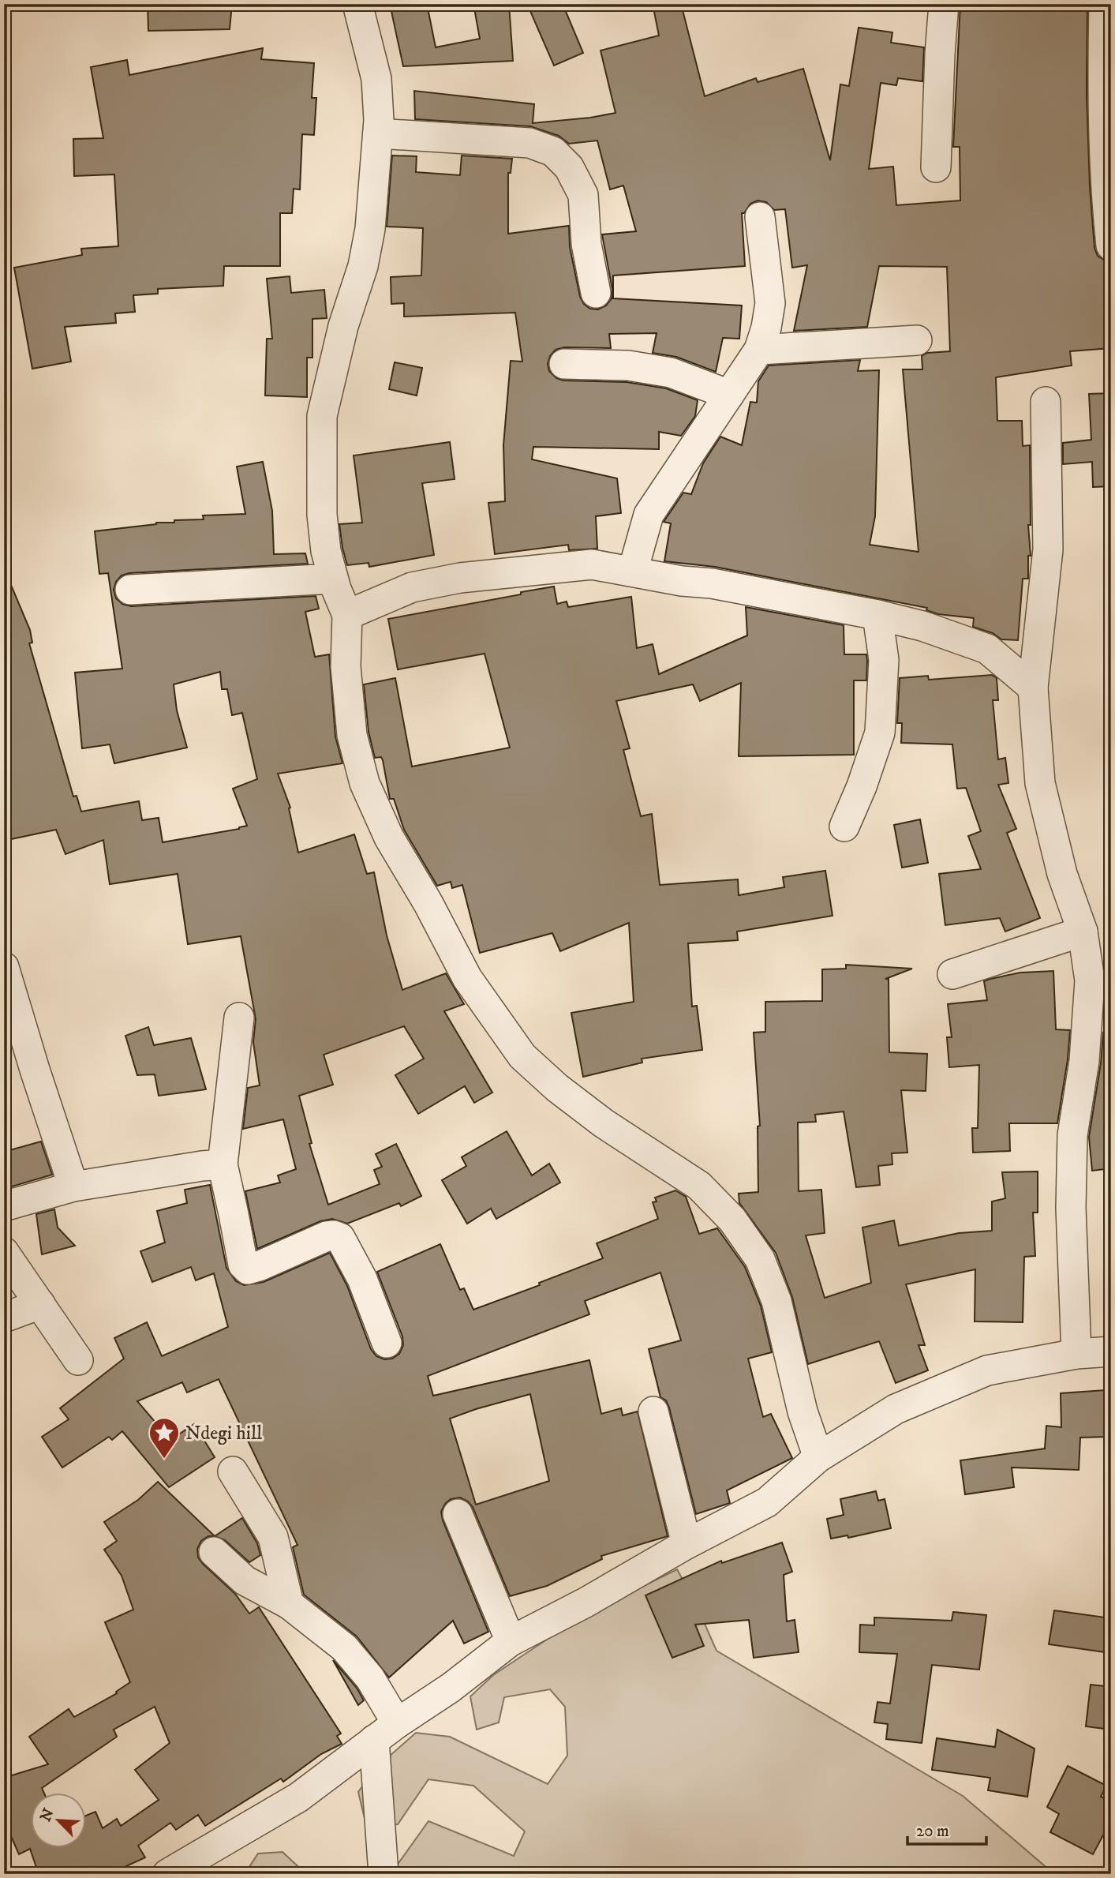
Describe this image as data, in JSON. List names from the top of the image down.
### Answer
{
  "places": {
    "place": ["Ndegi hill"]
  },
  "scale_bar": "20 m",
  "north": "top left"
}
